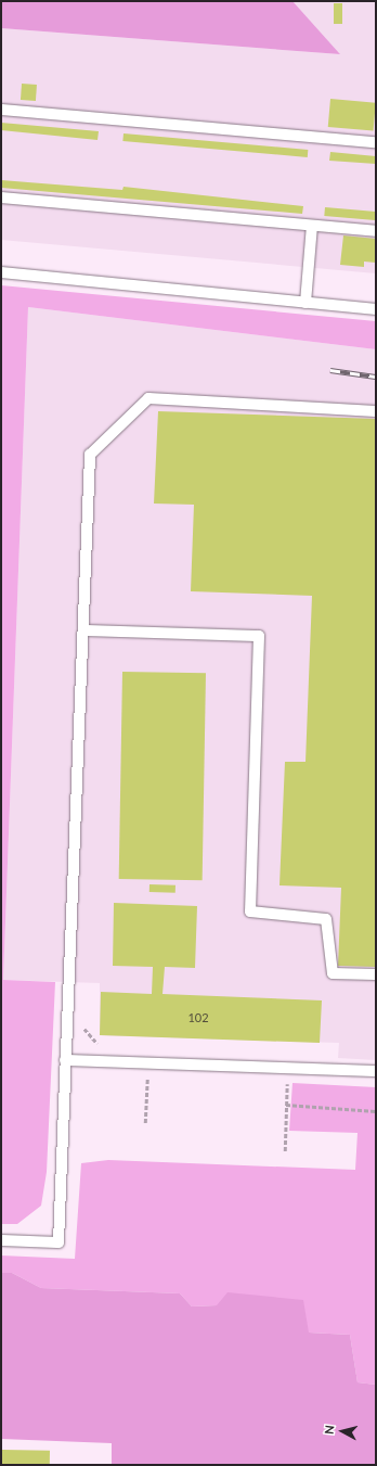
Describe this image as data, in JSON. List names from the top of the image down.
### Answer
{
  "house_numbers": ["102"],
  "north": "left"
}
